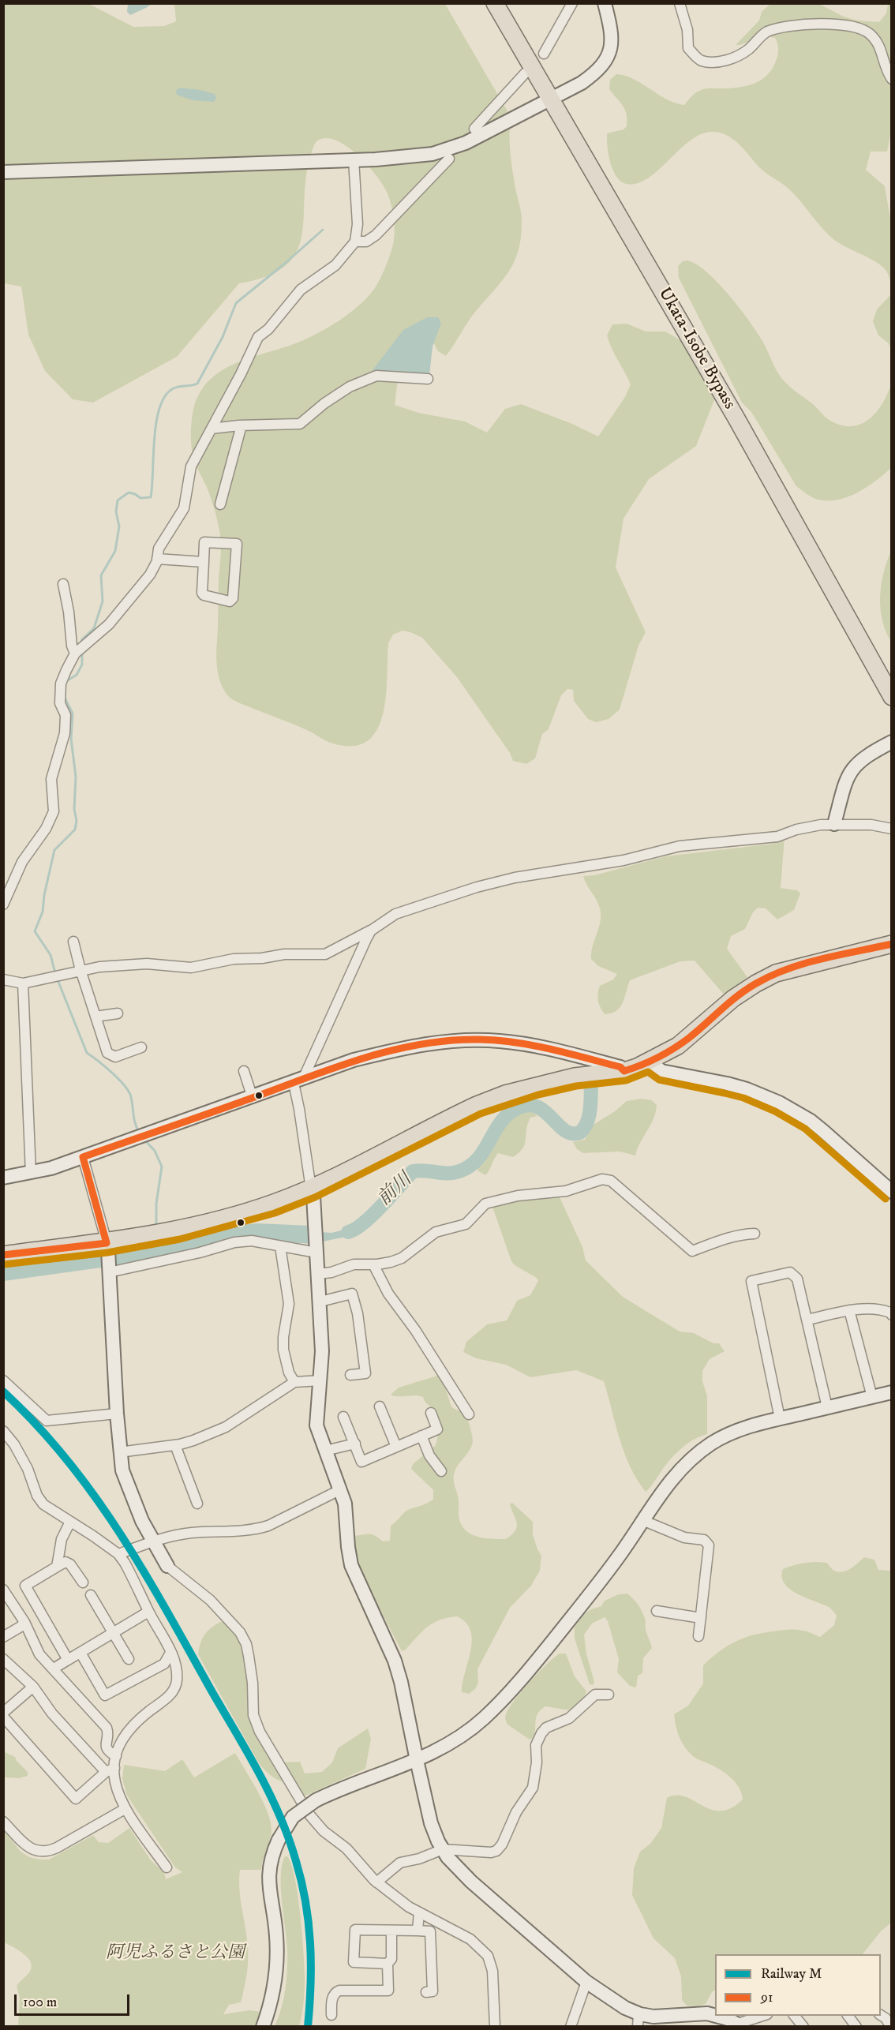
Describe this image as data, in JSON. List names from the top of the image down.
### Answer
{
  "streets": {
    "highway": ["Ukata-Isobe Bypass"]
  },
  "water": ["前川"],
  "parks": ["阿児ふるさと公園"],
  "lines": ["transit line 91", "rail line M"],
  "legend": ["Railway M", "91"],
  "scale_bar": "100 m"
}
